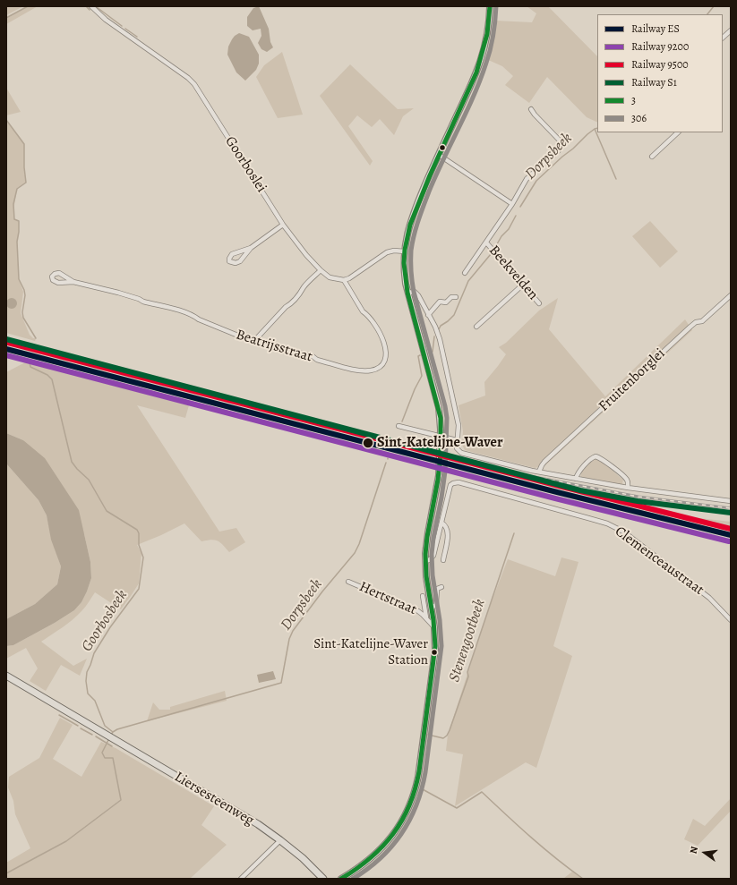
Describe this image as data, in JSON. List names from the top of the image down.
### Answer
{
  "streets": {
    "main road": ["Liersesteenweg"],
    "street": [
      "Goorboslei",
      "Beekvelden",
      "Beatrijsstraat",
      "Fruitenborglei",
      "Clemenceaustraat",
      "Hertstraat"
    ]
  },
  "crossings": [
    ["Goorboslei", "Beatrijsstraat"],
    ["Clemenceaustraat", "Hertstraat"]
  ],
  "water": ["Dorpsbeek", "Goorbosbeek", "Stenengootbeek"],
  "places": ["Sint-Katelijne-Waver", "Sint-Katelijne-Waver Station"],
  "lines": [
    "transit line 3",
    "transit line 306",
    "rail line S1",
    "rail line 9500",
    "rail line ES",
    "rail line 9200"
  ],
  "legend": [
    "Railway ES",
    "Railway 9200",
    "Railway 9500",
    "Railway S1",
    "3",
    "306"
  ],
  "north": "left"
}
